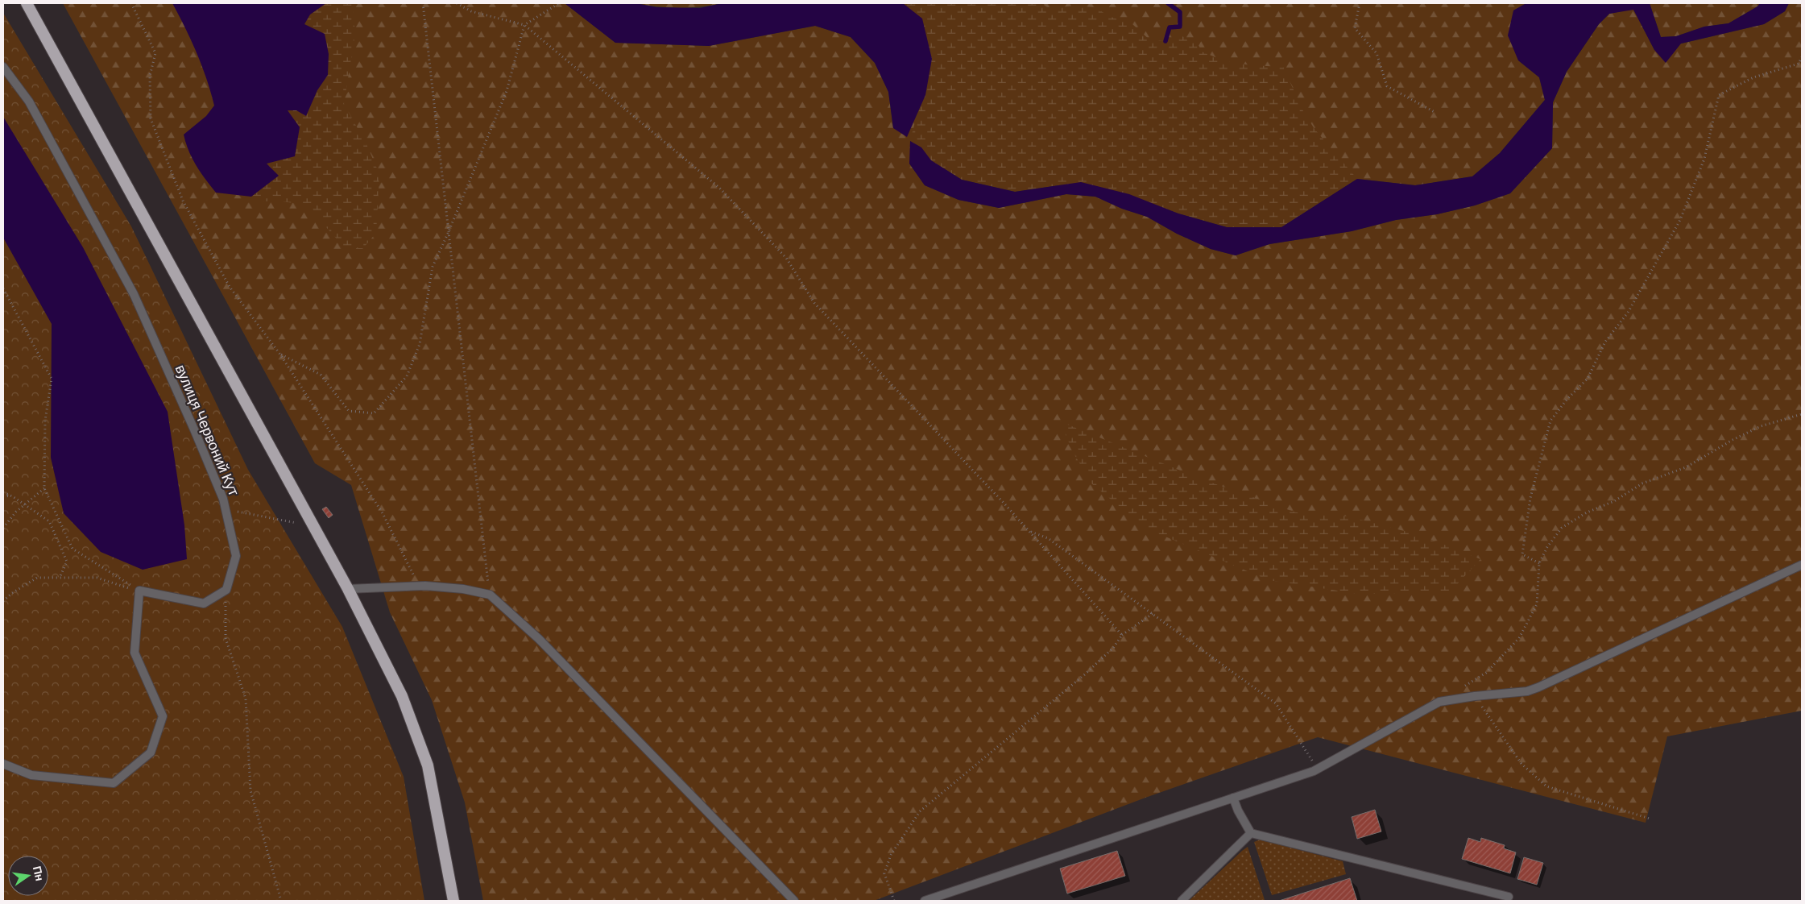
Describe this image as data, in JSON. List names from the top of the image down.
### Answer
{
  "streets": {
    "lane": ["вулиця Червоний Кут"]
  },
  "north": "right"
}
